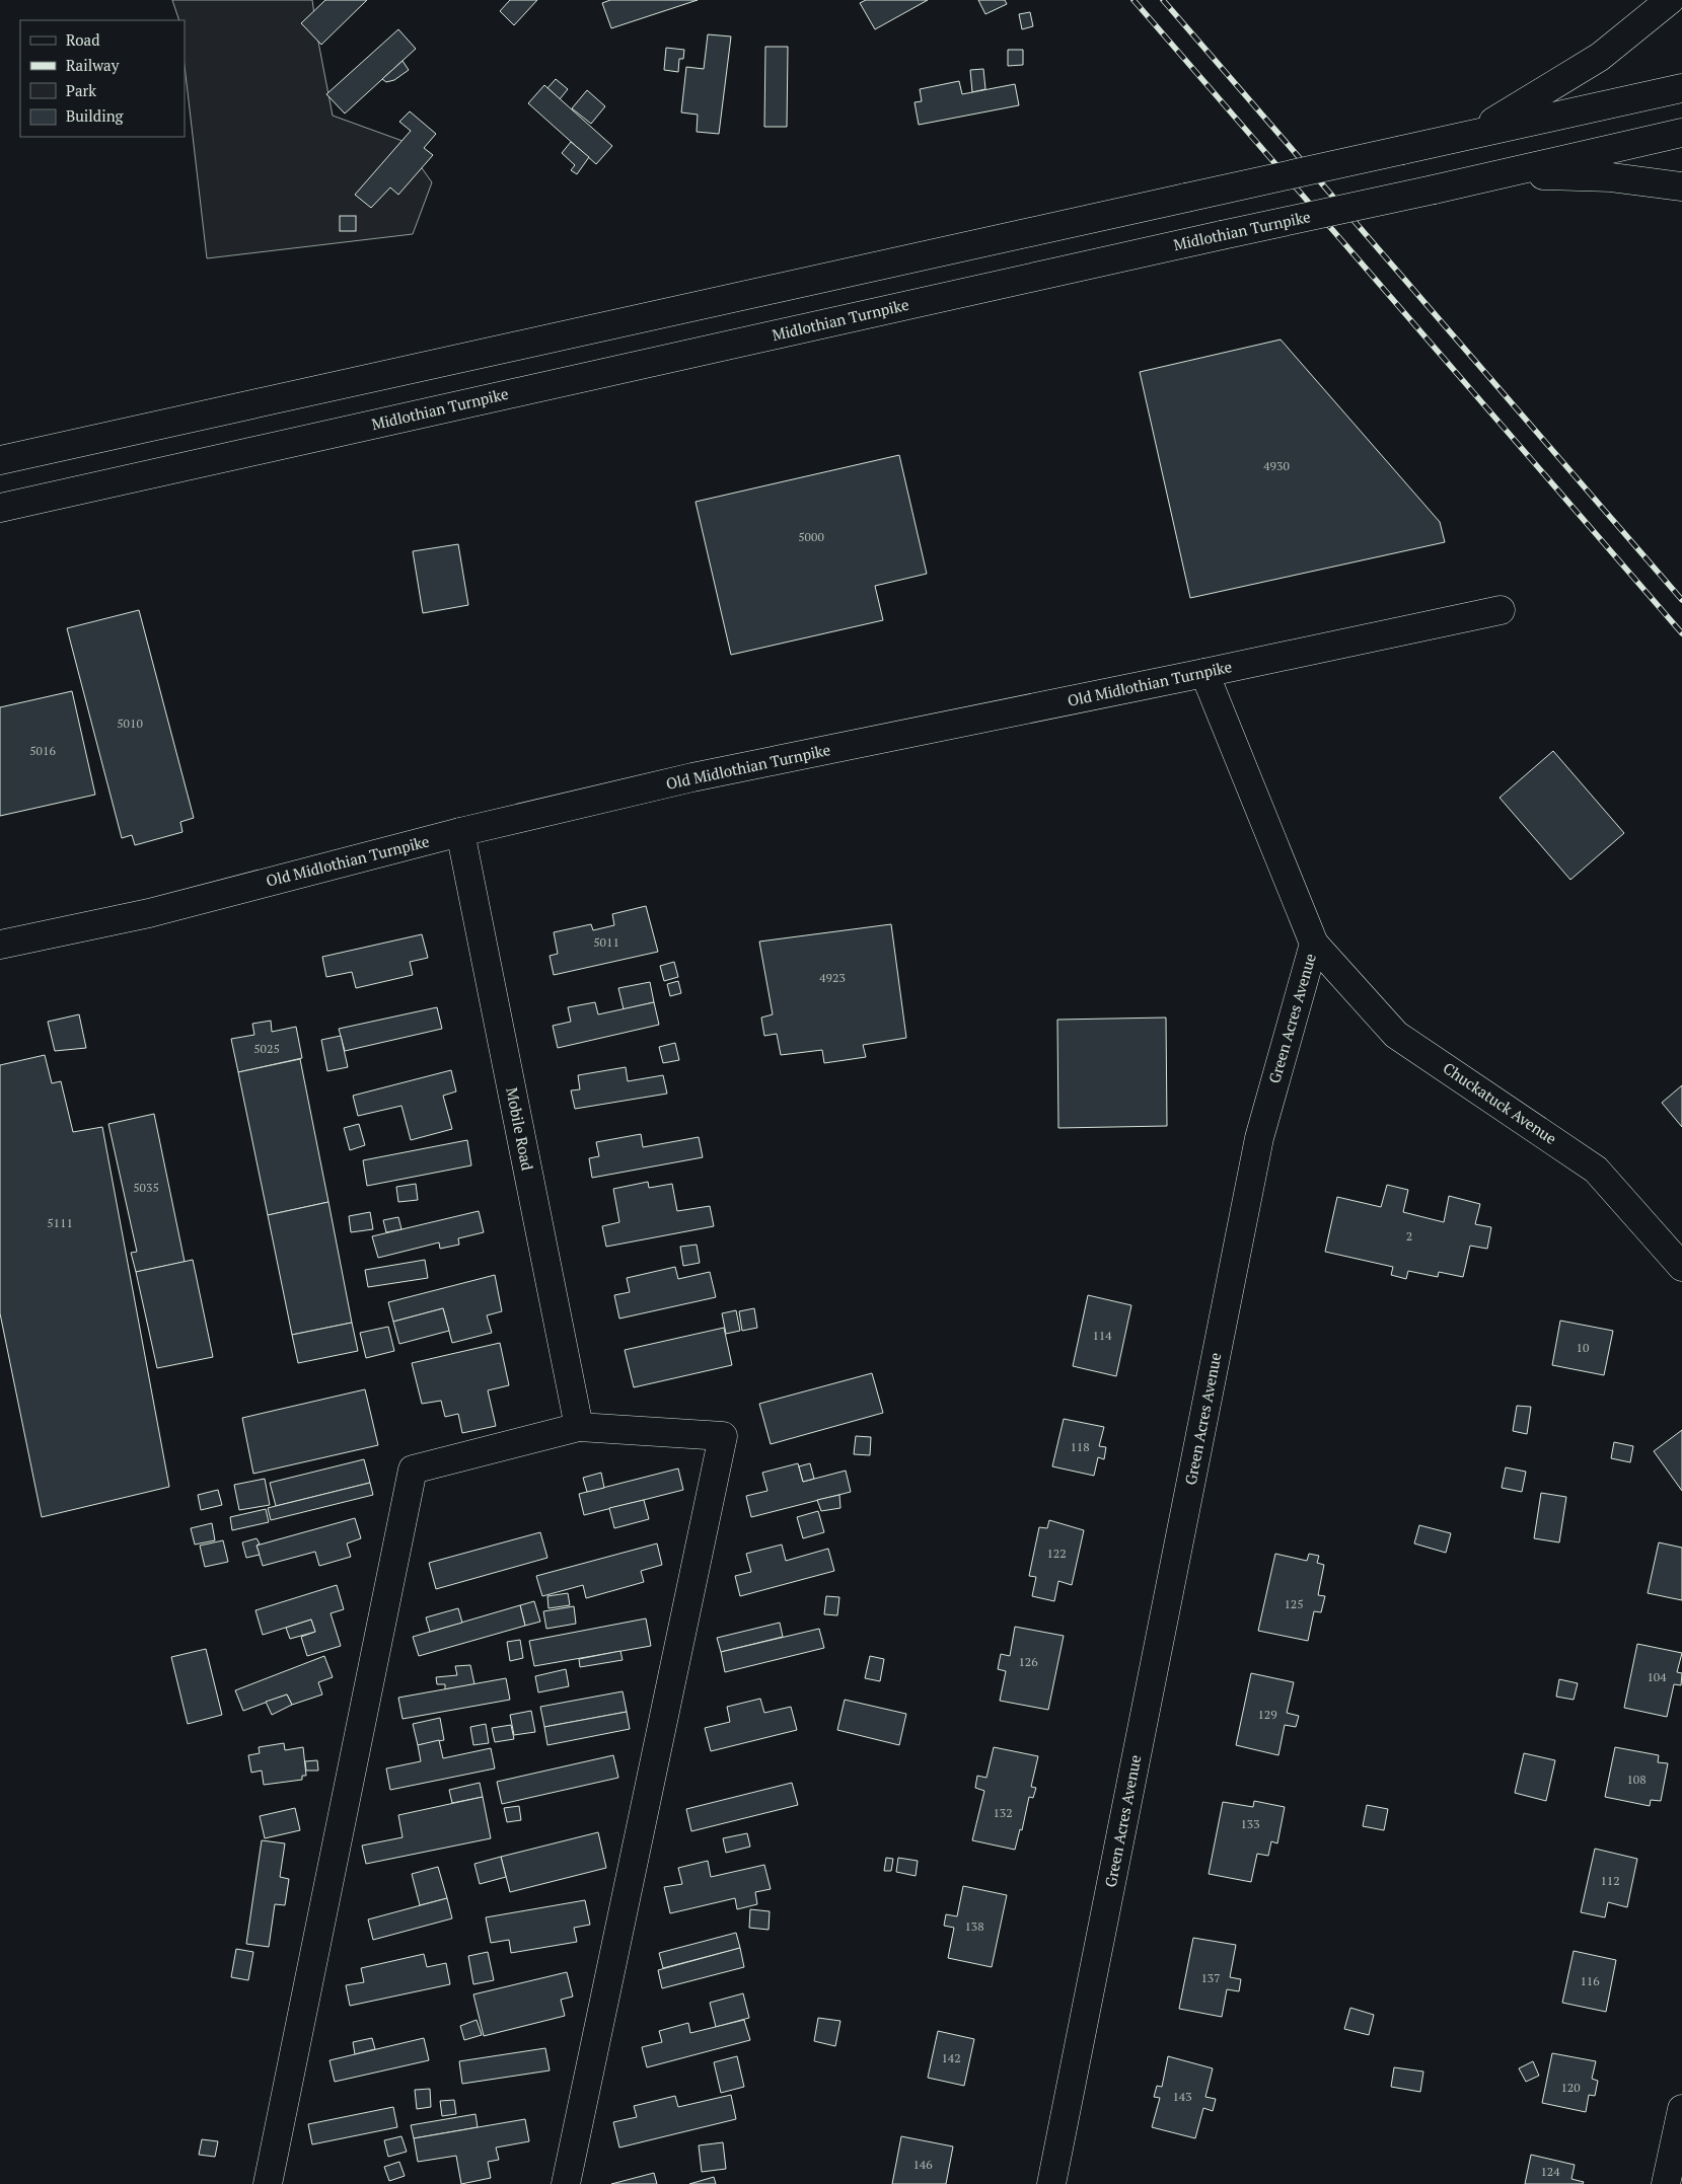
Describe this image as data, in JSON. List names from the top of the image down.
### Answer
{
  "streets": {
    "street": [
      "Midlothian Turnpike",
      "Old Midlothian Turnpike",
      "Green Acres Avenue",
      "Chuckatuck Avenue",
      "Mobile Road"
    ]
  },
  "crossings": [
    ["Old Midlothian Turnpike", "Green Acres Avenue"],
    ["Old Midlothian Turnpike", "Mobile Road"],
    ["Green Acres Avenue", "Chuckatuck Avenue"]
  ],
  "house_numbers": [
    "4930",
    "5000",
    "5010",
    "5016",
    "5011",
    "4923",
    "5025",
    "5035",
    "5111",
    "2",
    "114",
    "10",
    "118",
    "122",
    "125",
    "126",
    "104",
    "129",
    "108",
    "132",
    "133",
    "112",
    "138",
    "137",
    "116",
    "142",
    "120",
    "143",
    "146",
    "124"
  ],
  "legend": [
    "Road",
    "Railway",
    "Park",
    "Building"
  ]
}
